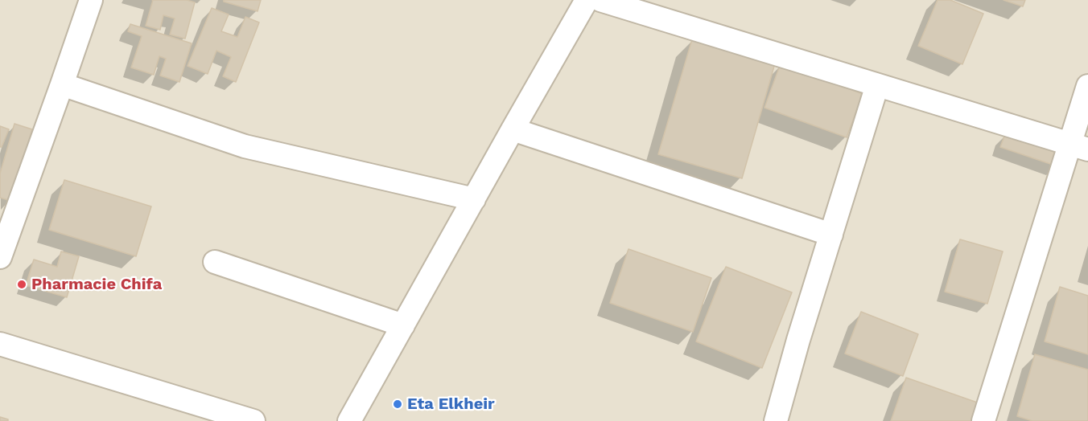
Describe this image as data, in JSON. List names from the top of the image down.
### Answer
{
  "places": ["Pharmacie Chifa", "Eta Elkheir"]
}
